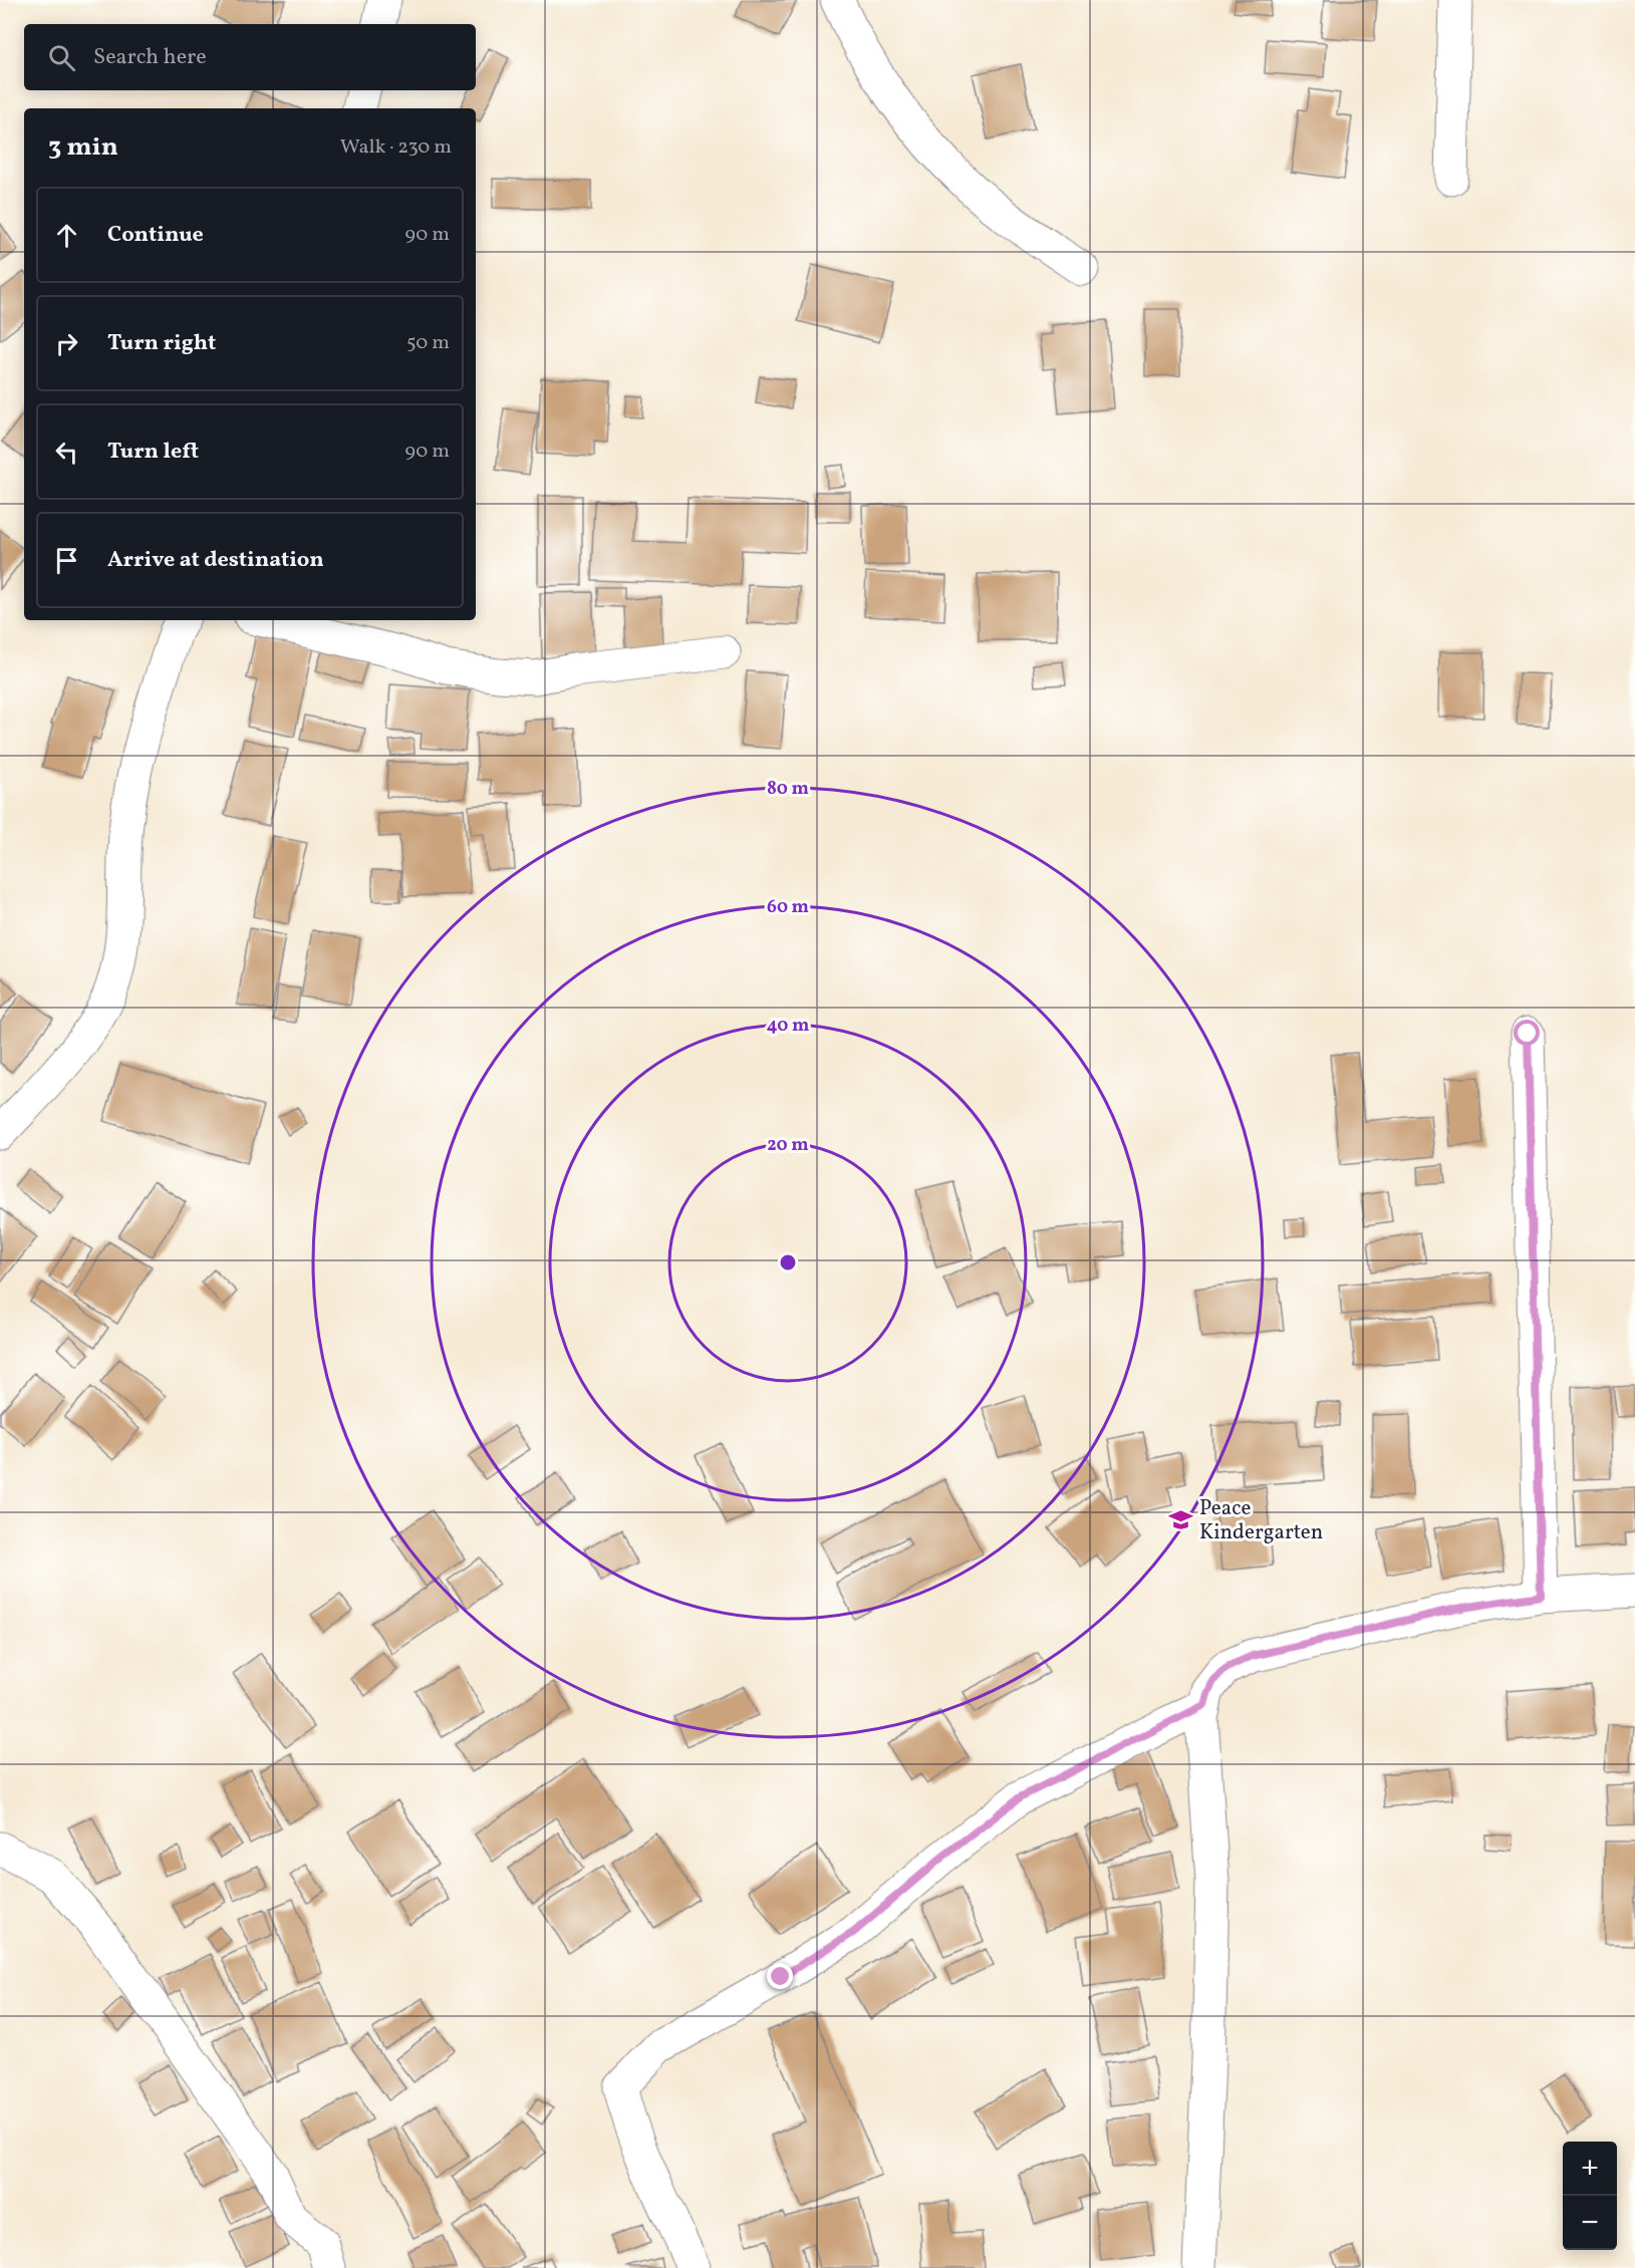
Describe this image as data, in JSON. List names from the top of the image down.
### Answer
{
  "places": {
    "school or university": ["Peace Kindergarten"]
  },
  "page": {
    "search": "Search here",
    "heading": ["3 min", "Walk · 230 m"],
    "list": [
      ["Continue", "90 m"],
      ["Turn right", "50 m"],
      ["Turn left", "90 m"],
      "Arrive at destination"
    ],
    "map_buttons": ["+", "−"]
  },
  "rings": [
    "80 m",
    "60 m",
    "40 m",
    "20 m"
  ]
}
